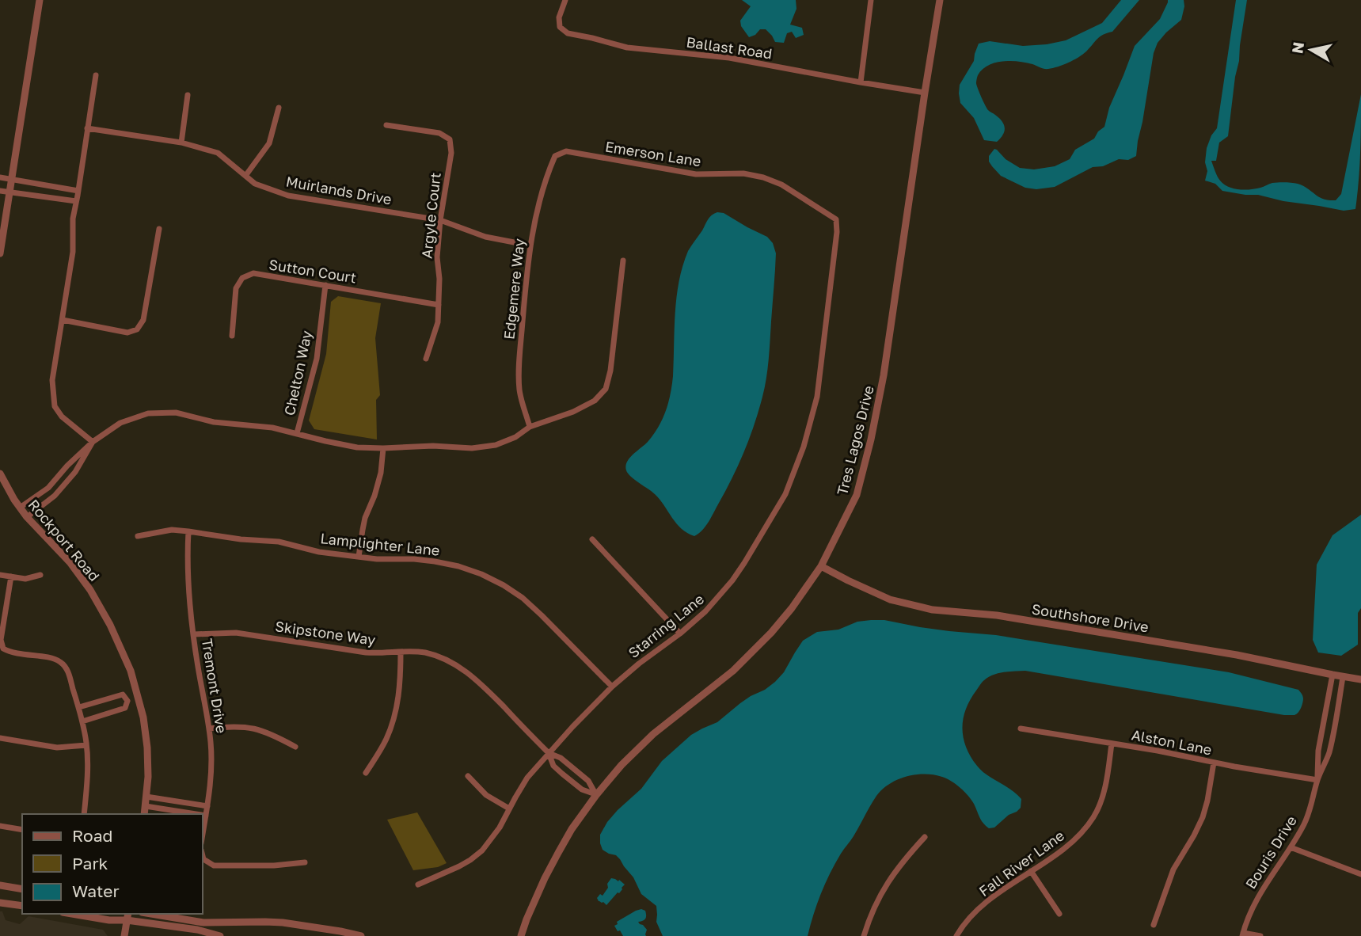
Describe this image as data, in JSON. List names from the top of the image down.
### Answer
{
  "streets": {
    "street": [
      "Ballast Road",
      "Emerson Lane",
      "Muirlands Drive",
      "Argyle Court",
      "Sutton Court",
      "Edgemere Way",
      "Chelton Way",
      "Tres Lagos Drive",
      "Rockport Road",
      "Lamplighter Lane",
      "Southshore Drive",
      "Starring Lane",
      "Skipstone Way",
      "Tremont Drive",
      "Alston Lane",
      "Bouris Drive",
      "Fall River Lane"
    ]
  },
  "crossings": [
    ["Ballast Road", "Tres Lagos Drive"],
    ["Emerson Lane", "Edgemere Way"],
    ["Emerson Lane", "Starring Lane"],
    ["Muirlands Drive", "Argyle Court"],
    ["Muirlands Drive", "Edgemere Way"],
    ["Argyle Court", "Sutton Court"],
    ["Sutton Court", "Chelton Way"],
    ["Tres Lagos Drive", "Southshore Drive"],
    ["Tres Lagos Drive", "Skipstone Way"],
    ["Lamplighter Lane", "Starring Lane"],
    ["Lamplighter Lane", "Tremont Drive"],
    ["Southshore Drive", "Bouris Drive"],
    ["Starring Lane", "Skipstone Way"],
    ["Skipstone Way", "Tremont Drive"],
    ["Alston Lane", "Bouris Drive"],
    ["Alston Lane", "Fall River Lane"]
  ],
  "legend": ["Road", "Park", "Water"],
  "north": "left"
}
